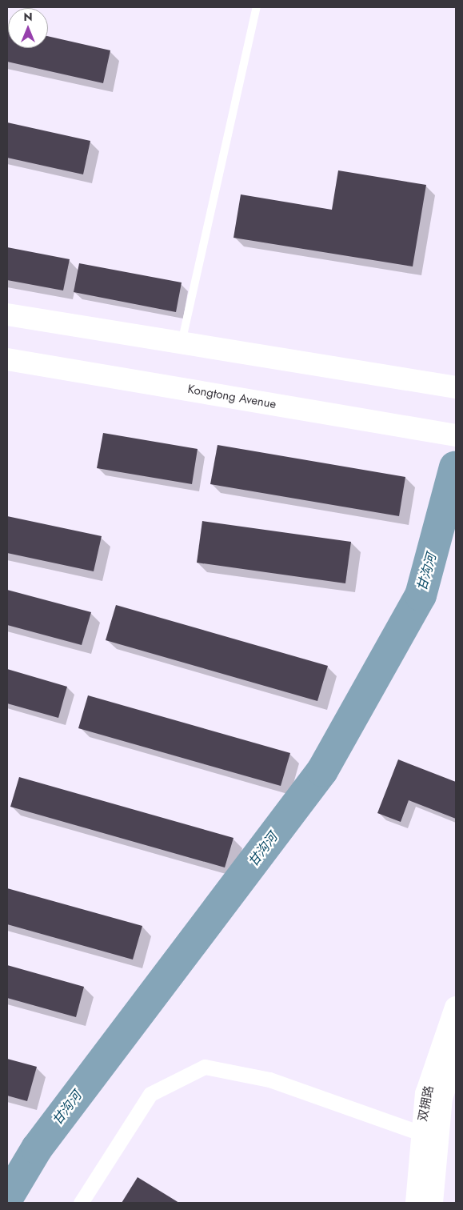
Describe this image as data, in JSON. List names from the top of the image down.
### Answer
{
  "streets": {
    "main road": ["Kongtong Avenue", "双拥路"]
  },
  "water": ["甘沟河"],
  "north": "top"
}
